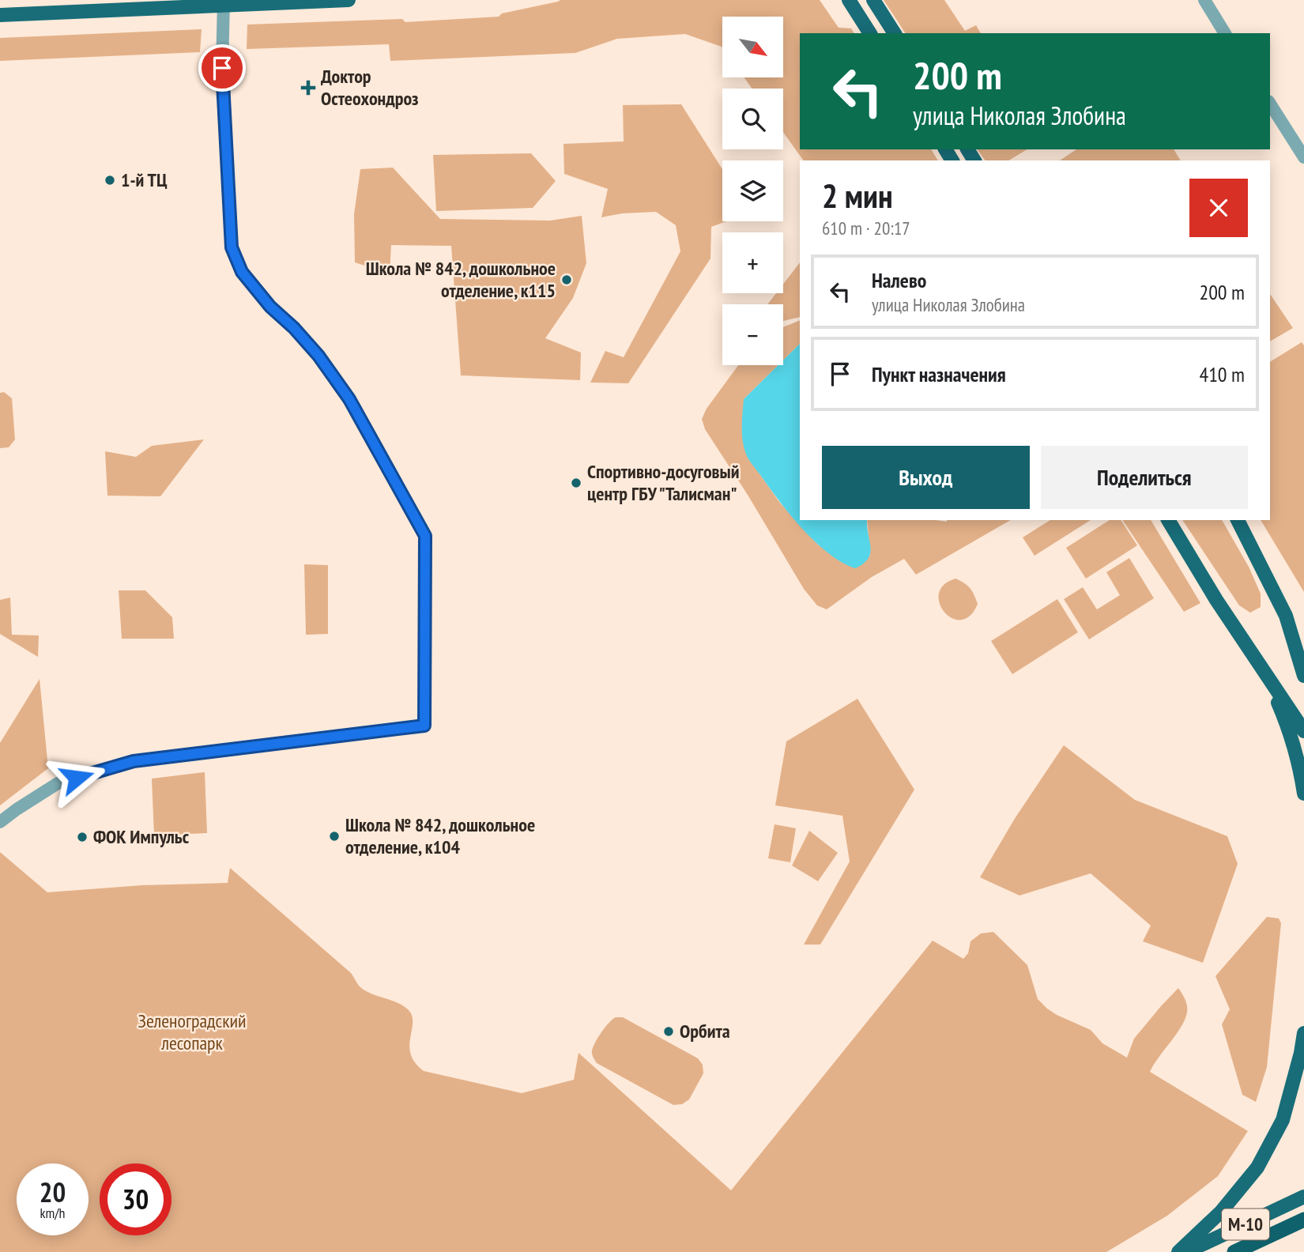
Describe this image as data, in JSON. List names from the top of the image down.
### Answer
{
  "streets": {
    "highway": ["М-10"]
  },
  "parks": ["Зеленоградский лесопарк"],
  "places": {
    "health": ["Доктор Остеохондроз"],
    "other": [
      "1-й ТЦ",
      "Школа № 842, дошкольное отделение, к115",
      "Спортивно-досуговый центр ГБУ \"Талисман\"",
      "Школа № 842, дошкольное отделение, к104",
      "ФОК Импульс",
      "Орбита"
    ]
  },
  "north": "bottom right",
  "page": {
    "map_buttons": ["+", "−"],
    "turn": ["200 m", "улица Николая Злобина"],
    "heading": ["2 мин", "610 m · 20:17"],
    "list": [
      {
        "name": "Налево",
        "note": "улица Николая Злобина",
        "value": "200 m"
      },
      {
        "name": "Пункт назначения",
        "value": "410 m"
      }
    ],
    "buttons": ["Выход", "Поделиться"],
    "speed": "20 km/h",
    "limit": "30"
  }
}
